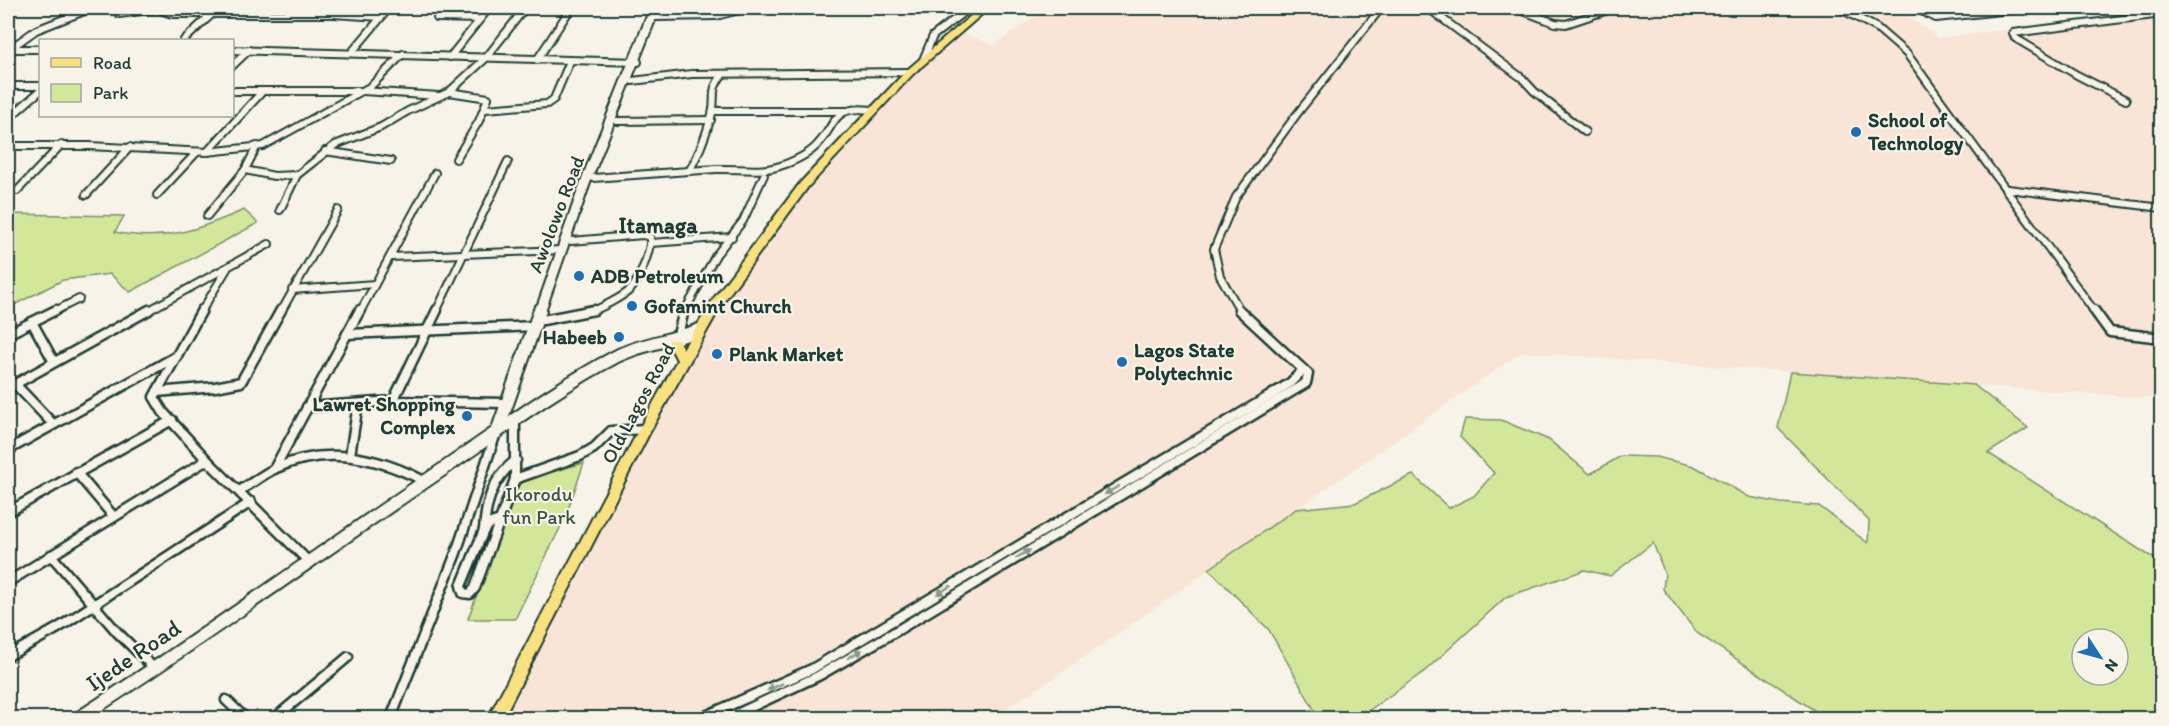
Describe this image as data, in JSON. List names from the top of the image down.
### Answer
{
  "streets": {
    "main road": ["Awolowo Road", "Old Lagos Road", "Ijede Road"]
  },
  "districts": ["Itamaga"],
  "parks": ["Ikorodu fun Park"],
  "places": [
    "School of Technology",
    "ADB Petroleum",
    "Gofamint Church",
    "Habeeb",
    "Plank Market",
    "Lagos State Polytechnic",
    "Lawret Shopping Complex"
  ],
  "legend": ["Road", "Park"],
  "north": "bottom right"
}
